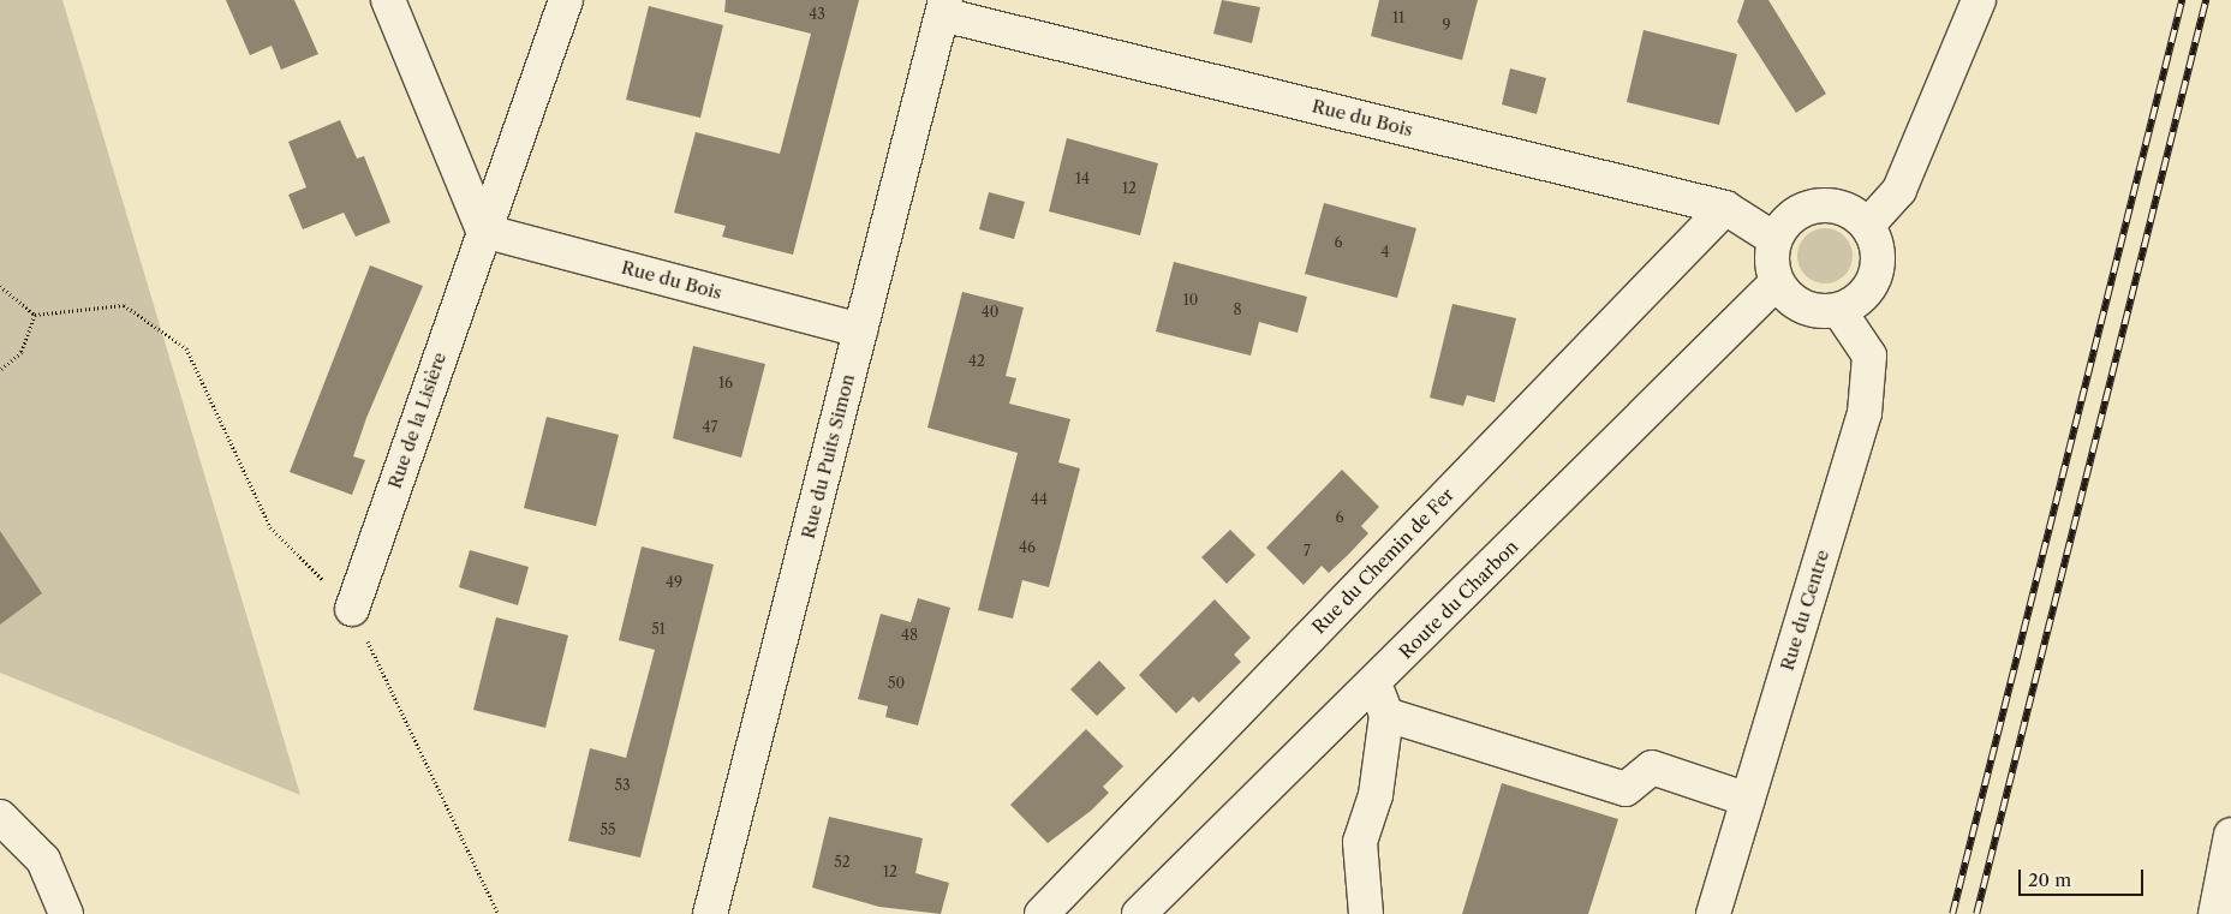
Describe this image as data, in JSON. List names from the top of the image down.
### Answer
{
  "streets": {
    "street": [
      "Rue du Bois",
      "Rue de la Lisière",
      "Rue du Puits Simon",
      "Rue du Chemin de Fer",
      "Route du Charbon",
      "Rue du Centre"
    ]
  },
  "crossings": [
    ["Rue du Bois", "Rue de la Lisière"],
    ["Rue du Bois", "Rue du Puits Simon"],
    ["Rue du Bois", "Rue du Chemin de Fer"],
    ["Rue du Bois", "Route du Charbon"],
    ["Rue du Bois", "Rue du Centre"],
    ["Route du Charbon", "Rue du Centre"]
  ],
  "house_numbers": [
    "43",
    "11",
    "9",
    "14",
    "12",
    "6",
    "4",
    "10",
    "8",
    "40",
    "42",
    "16",
    "47",
    "44",
    "6",
    "46",
    "7",
    "49",
    "51",
    "48",
    "50",
    "53",
    "55",
    "52",
    "12"
  ],
  "scale_bar": "20 m"
}
